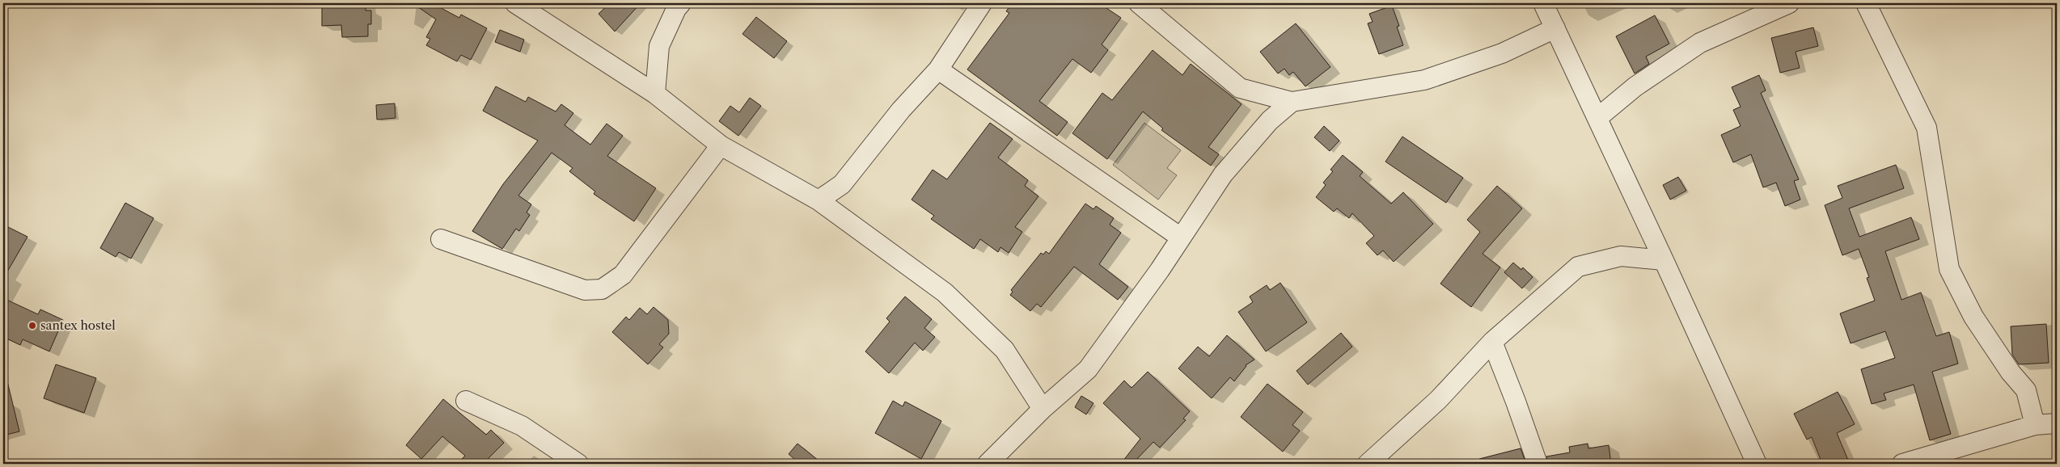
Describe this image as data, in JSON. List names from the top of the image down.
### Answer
{
  "places": ["santex hostel"]
}
